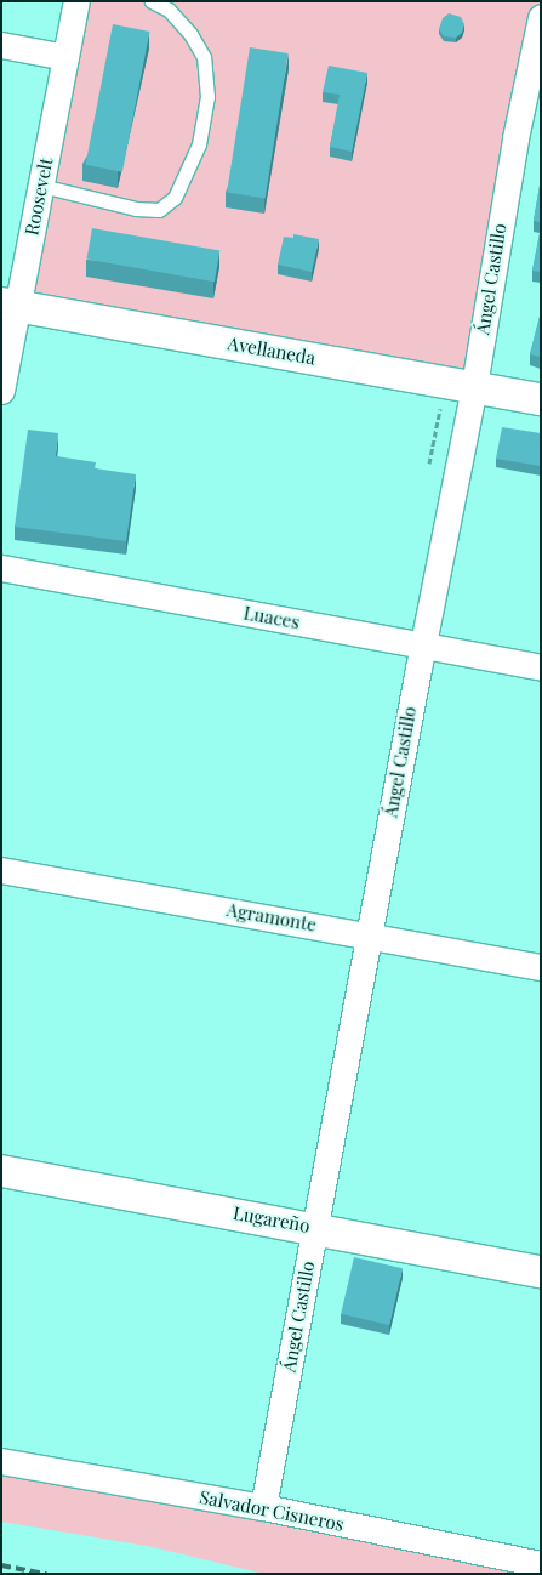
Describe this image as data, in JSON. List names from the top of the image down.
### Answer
{
  "streets": {
    "street": [
      "Roosevelt",
      "Ángel Castillo",
      "Avellaneda",
      "Luaces",
      "Agramonte",
      "Lugareño",
      "Salvador Cisneros"
    ]
  },
  "crossings": [
    ["Roosevelt", "Avellaneda"],
    ["Ángel Castillo", "Avellaneda"],
    ["Ángel Castillo", "Luaces"],
    ["Ángel Castillo", "Agramonte"],
    ["Ángel Castillo", "Lugareño"],
    ["Ángel Castillo", "Salvador Cisneros"]
  ]
}
